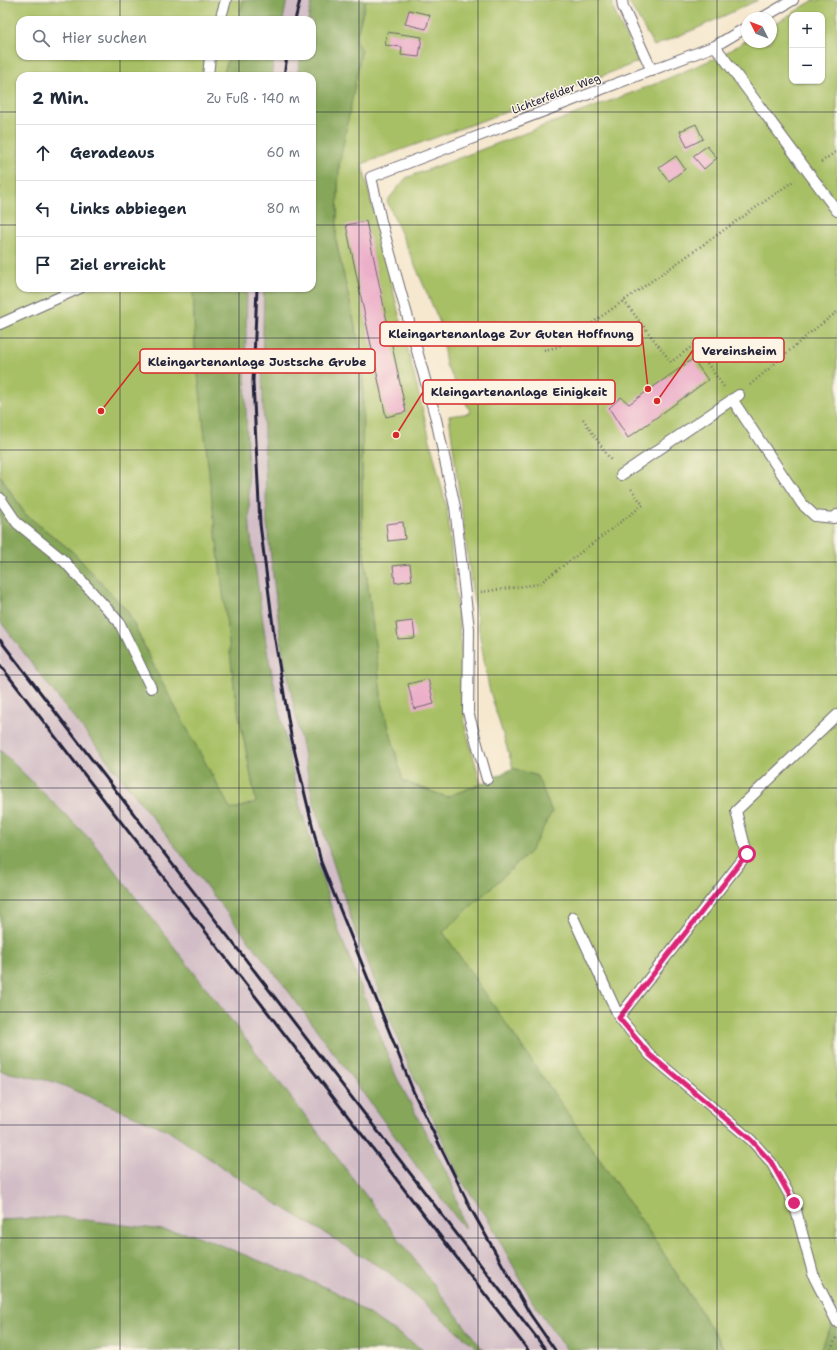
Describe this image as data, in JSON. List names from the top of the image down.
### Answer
{
  "streets": {
    "lane": ["Lichterfelder Weg"]
  },
  "places": [
    "Kleingartenanlage Zur Guten Hoffnung",
    "Vereinsheim",
    "Kleingartenanlage Justsche Grube",
    "Kleingartenanlage Einigkeit"
  ],
  "north": "top left",
  "page": {
    "map_buttons": ["+", "−"],
    "search": "Hier suchen",
    "heading": ["2 Min.", "Zu Fuß · 140 m"],
    "list": [
      ["Geradeaus", "60 m"],
      ["Links abbiegen", "80 m"],
      "Ziel erreicht"
    ]
  }
}
